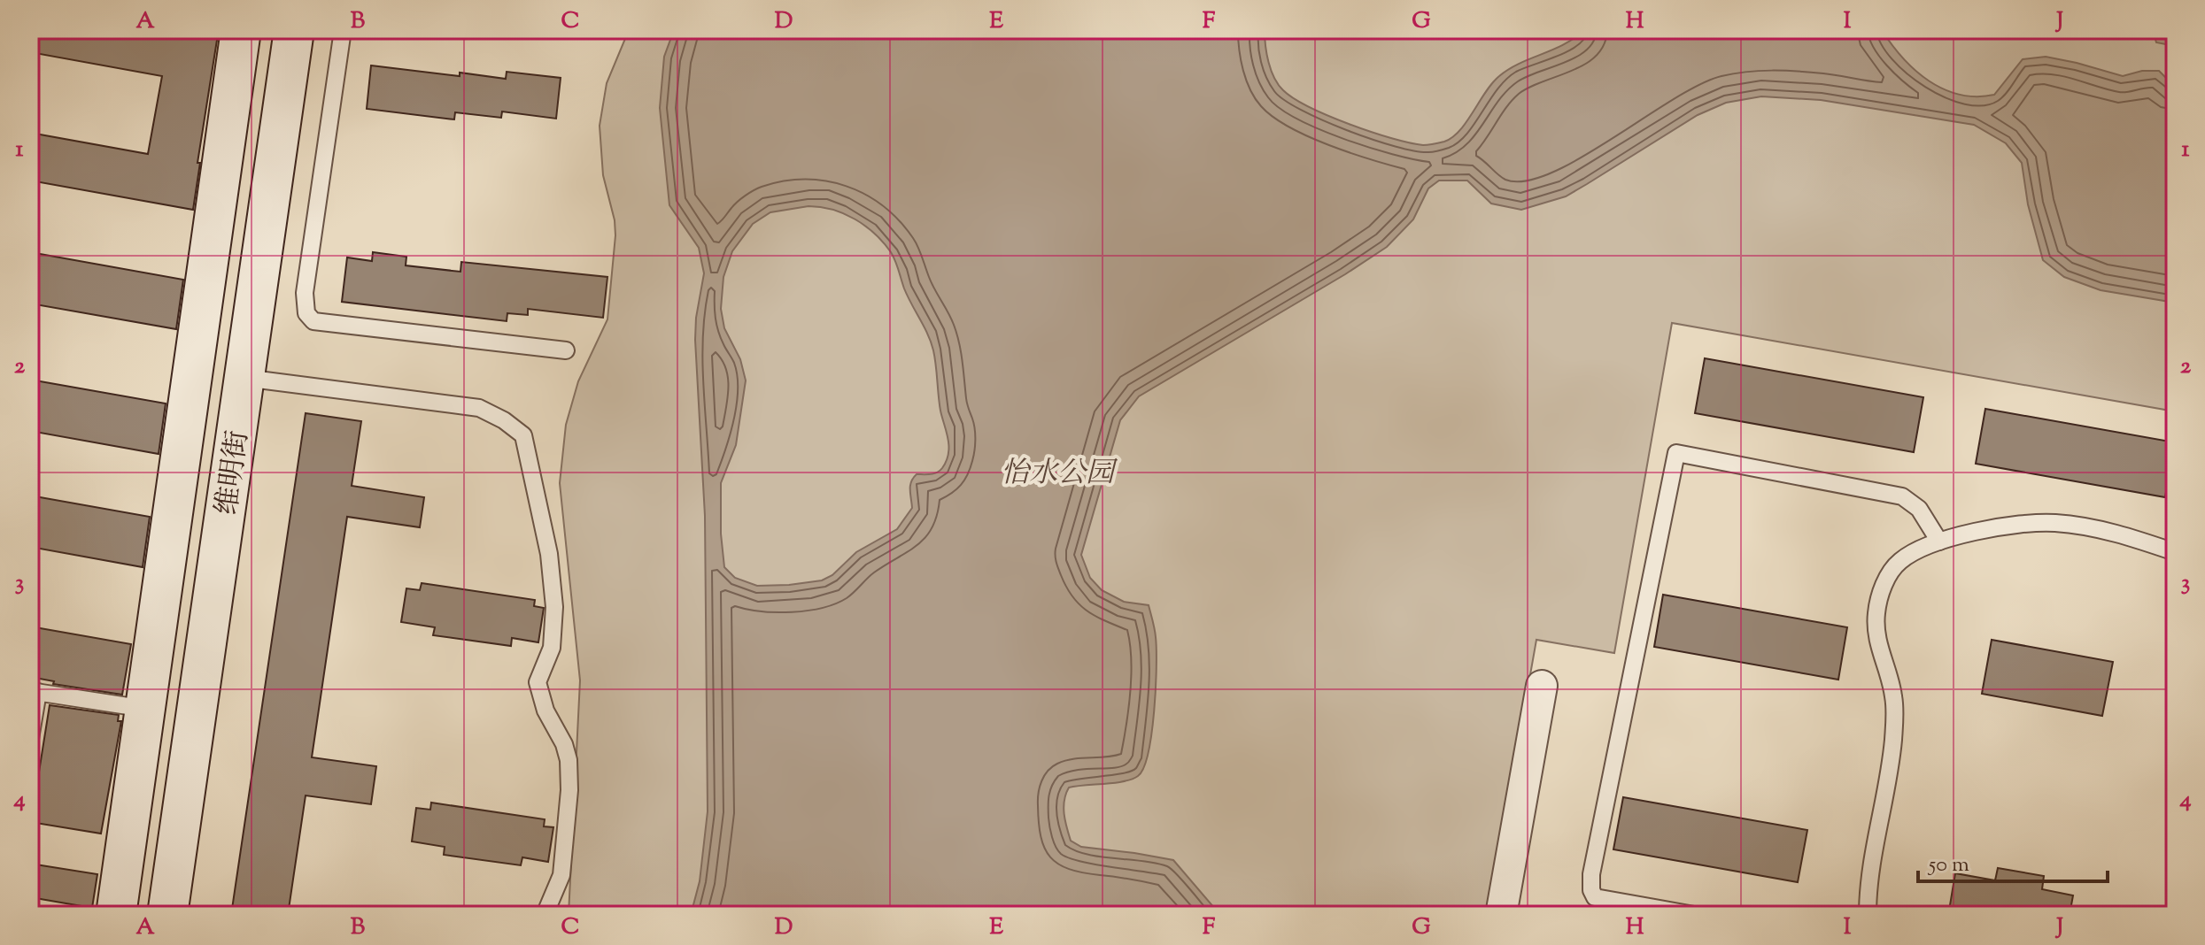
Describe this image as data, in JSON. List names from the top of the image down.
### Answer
{
  "streets": {
    "street": ["维明街"]
  },
  "parks": ["怡水公园"],
  "scale_bar": "50 m",
  "grid": {
    "columns": [
      "A",
      "B",
      "C",
      "D",
      "E",
      "F",
      "G",
      "H",
      "I",
      "J"
    ],
    "rows": [
      "1",
      "2",
      "3",
      "4"
    ]
  }
}
